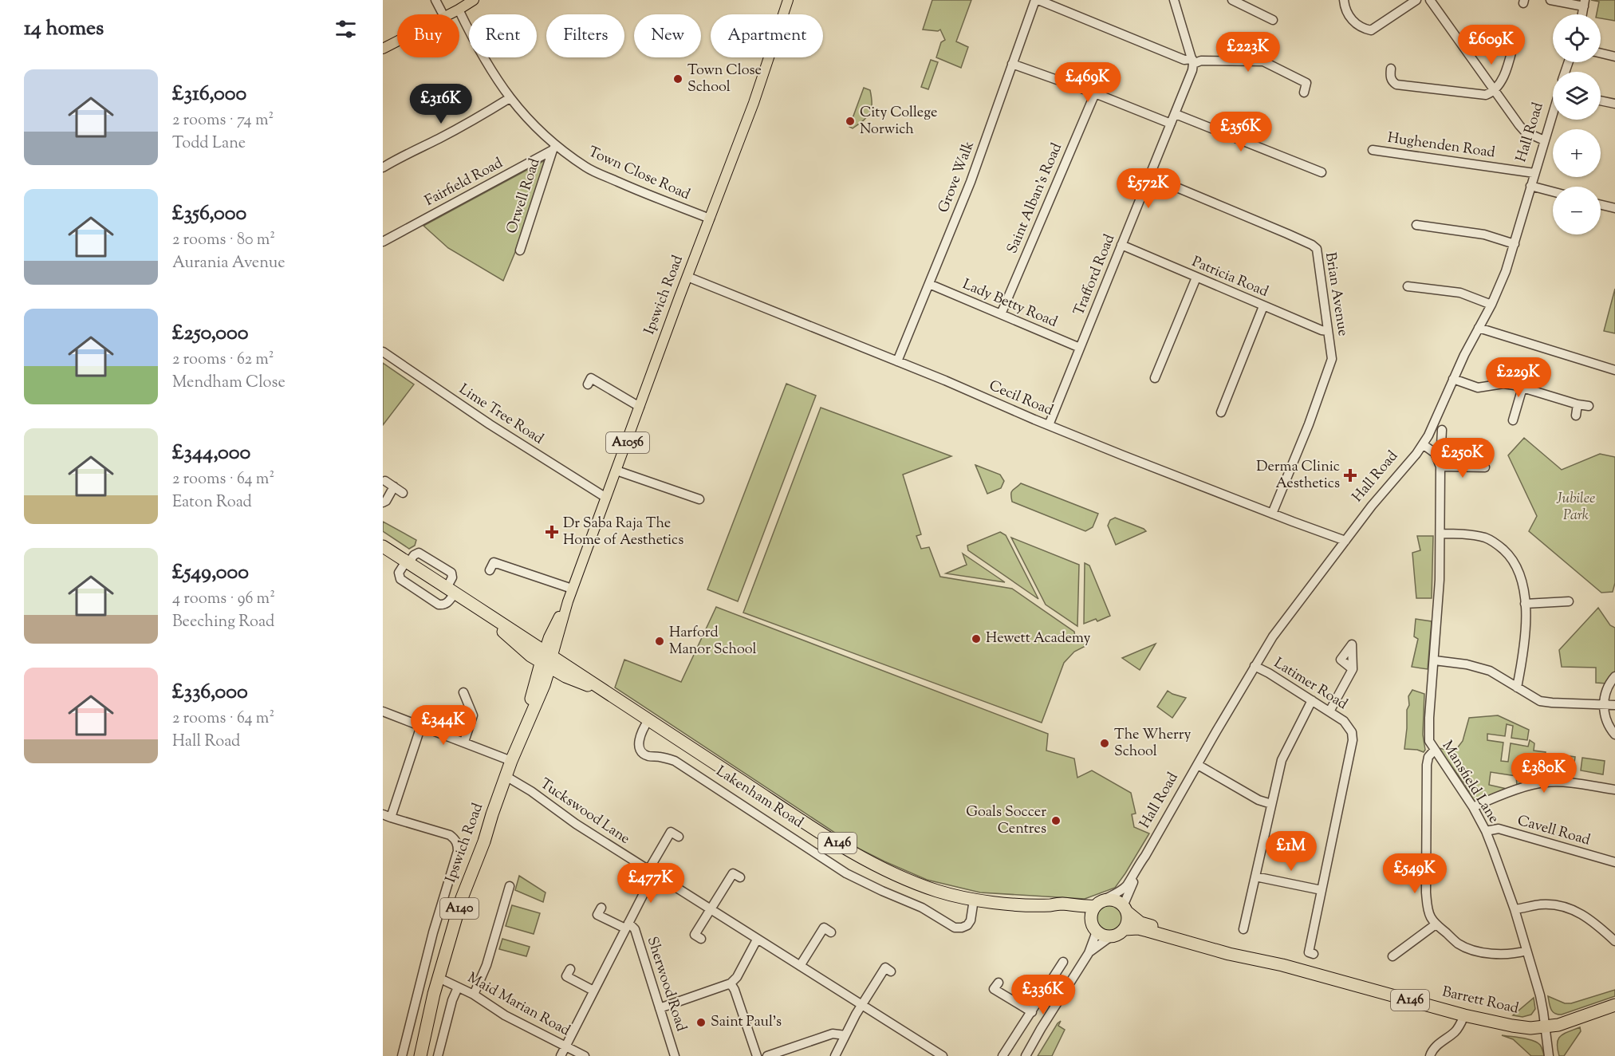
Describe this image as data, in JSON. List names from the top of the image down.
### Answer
{
  "streets": {
    "highway": [
      "Hall Road",
      "Ipswich Road",
      "Lakenham Road",
      "A146",
      "A140",
      "Barrett Road"
    ],
    "main road": ["A1056"],
    "street": [
      "Hughenden Road",
      "Town Close Road",
      "Grove Walk",
      "Fairfield Road",
      "Orwell Road",
      "Saint Alban's Road",
      "Trafford Road",
      "Patricia Road",
      "Brian Avenue",
      "Lady Betty Road",
      "Cecil Road",
      "Lime Tree Road",
      "Latimer Road",
      "Mansfield Lane",
      "Tuckswood Lane",
      "Cavell Road",
      "Sherwood Road",
      "Maid Marian Road"
    ]
  },
  "crossings": [
    ["Hall Road", "Hughenden Road"],
    ["Hall Road", "Cecil Road"],
    ["Hall Road", "Latimer Road"],
    ["Hall Road", "Mansfield Lane"],
    ["Hall Road", "Lakenham Road"],
    ["Hall Road", "A146"],
    ["Hall Road", "Barrett Road"],
    ["Town Close Road", "Fairfield Road"],
    ["Town Close Road", "Orwell Road"],
    ["Town Close Road", "Ipswich Road"],
    ["Grove Walk", "Lady Betty Road"],
    ["Grove Walk", "Cecil Road"],
    ["Fairfield Road", "Orwell Road"],
    ["Saint Alban's Road", "Lady Betty Road"],
    ["Trafford Road", "Patricia Road"],
    ["Trafford Road", "Brian Avenue"],
    ["Trafford Road", "Lady Betty Road"],
    ["Trafford Road", "Cecil Road"],
    ["Patricia Road", "Brian Avenue"],
    ["Brian Avenue", "Cecil Road"],
    ["Ipswich Road", "Cecil Road"],
    ["Ipswich Road", "Lime Tree Road"],
    ["Ipswich Road", "Lakenham Road"],
    ["Ipswich Road", "Tuckswood Lane"],
    ["Ipswich Road", "Maid Marian Road"],
    ["Mansfield Lane", "Cavell Road"],
    ["Mansfield Lane", "Barrett Road"],
    ["Lakenham Road", "A146"],
    ["Lakenham Road", "Barrett Road"],
    ["A146", "Barrett Road"]
  ],
  "parks": ["Jubilee Park"],
  "places": {
    "other": [
      "Town Close School",
      "City College Norwich",
      "Hewett Academy",
      "Harford Manor School",
      "The Wherry School",
      "Goals Soccer Centres",
      "Saint Paul's"
    ],
    "health": ["Derma Clinic Aesthetics", "Dr Saba Raja The Home of Aesthetics"]
  },
  "page": {
    "heading": "14 homes",
    "map_buttons": ["+", "−"],
    "chip": [
      "Buy",
      "Rent",
      "Filters",
      "New",
      "Apartment"
    ],
    "price": [
      "£609K",
      "£223K",
      "£469K",
      "£316K",
      "£356K",
      "£572K",
      "£229K",
      "£250K",
      "£344K",
      "£380K",
      "£1M",
      "£549K",
      "£477K",
      "£336K"
    ],
    "list": [
      {
        "name": "£316,000",
        "note": "2 rooms · 74 m² · Todd Lane"
      },
      {
        "name": "£356,000",
        "note": "2 rooms · 80 m² · Aurania Avenue"
      },
      {
        "name": "£250,000",
        "note": "2 rooms · 62 m² · Mendham Close"
      },
      {
        "name": "£344,000",
        "note": "2 rooms · 64 m² · Eaton Road"
      },
      {
        "name": "£549,000",
        "note": "4 rooms · 96 m² · Beeching Road"
      },
      {
        "name": "£336,000",
        "note": "2 rooms · 64 m² · Hall Road"
      }
    ]
  }
}
